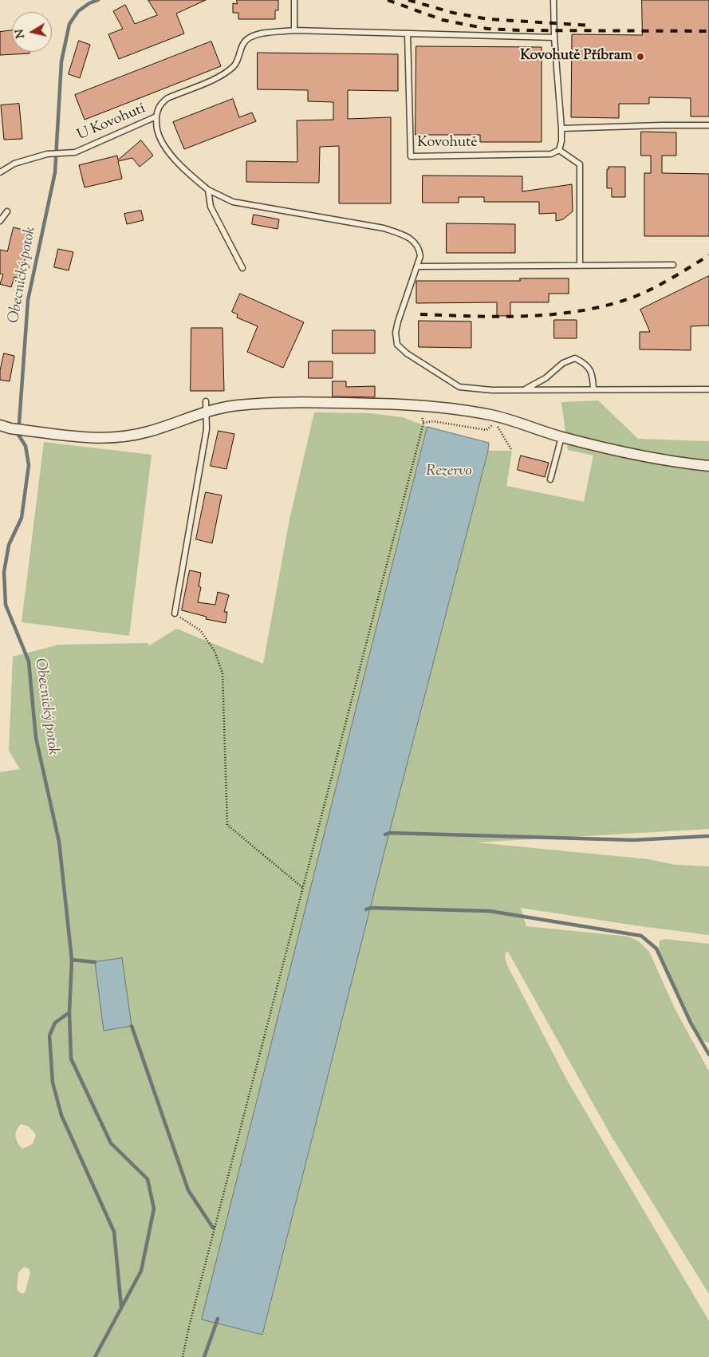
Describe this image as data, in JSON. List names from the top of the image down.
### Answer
{
  "streets": {
    "lane": ["U Kovohutí", "Kovohutě"]
  },
  "water": ["Obecnický potok", "Rezervo"],
  "places": ["Kovohutě Příbram"],
  "north": "left"
}
